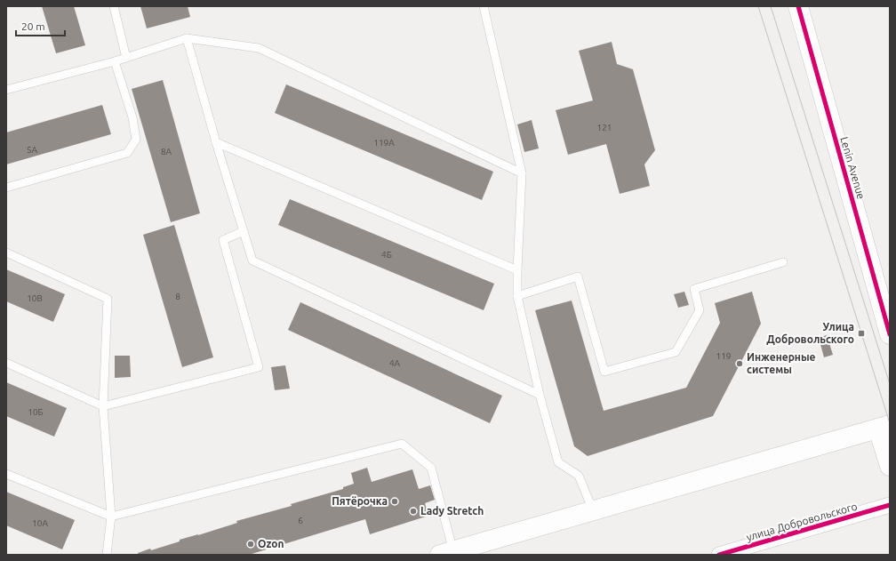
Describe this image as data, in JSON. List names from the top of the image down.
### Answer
{
  "streets": {
    "main road": ["Lenin Avenue"],
    "street": ["улица Добровольского"]
  },
  "places": {
    "transit": ["Улица Добровольского"],
    "other": [
      "Инженерные системы",
      "Пятёрочка",
      "Lady Stretch",
      "Ozon"
    ]
  },
  "house_numbers": [
    "121",
    "119А",
    "5А",
    "8А",
    "4Б",
    "8",
    "10В",
    "119",
    "4А",
    "10Б",
    "6",
    "10А"
  ],
  "scale_bar": "20 m"
}
